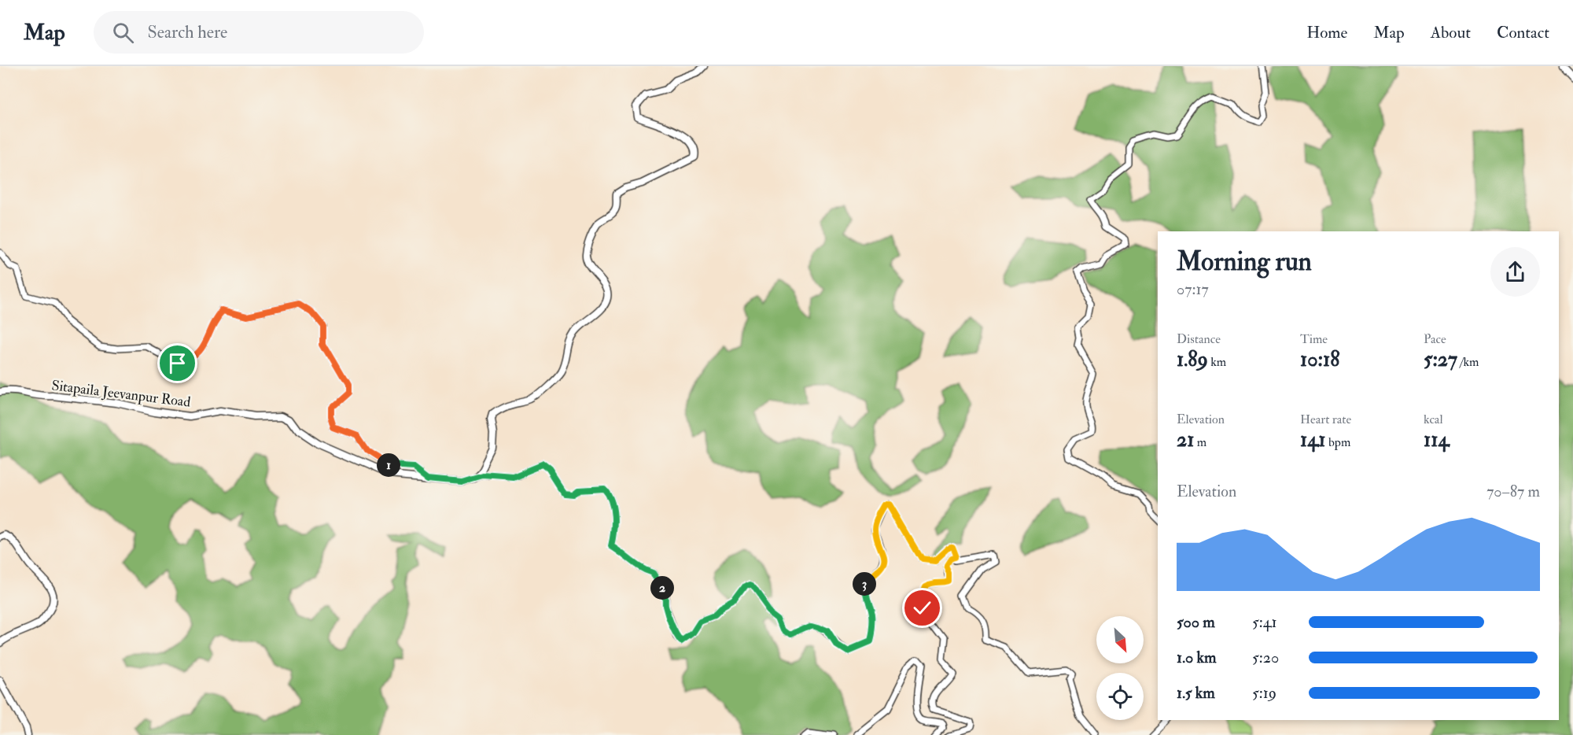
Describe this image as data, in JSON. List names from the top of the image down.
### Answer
{
  "streets": {
    "street": ["Sitapaila Jeevanpur Road"]
  },
  "north": "bottom right",
  "page": {
    "header": "Map",
    "search": "Search here",
    "nav": [
      "Home",
      "Map",
      "About",
      "Contact"
    ],
    "heading": ["Morning run", "07:17"],
    "stats": [
      ["Distance", "1.89 km"],
      ["Time", "10:18"],
      ["Pace", "5:27 /km"],
      ["Elevation", "21 m"],
      ["Heart rate", "141 bpm"],
      ["kcal", "114"]
    ],
    "pins": ["1", "3", "2"],
    "chart": ["Elevation", "70–87 m"],
    "list": [
      {
        "name": "500 m",
        "note": "5:41"
      },
      {
        "name": "1.0 km",
        "note": "5:20"
      },
      {
        "name": "1.5 km",
        "note": "5:19"
      }
    ]
  }
}
